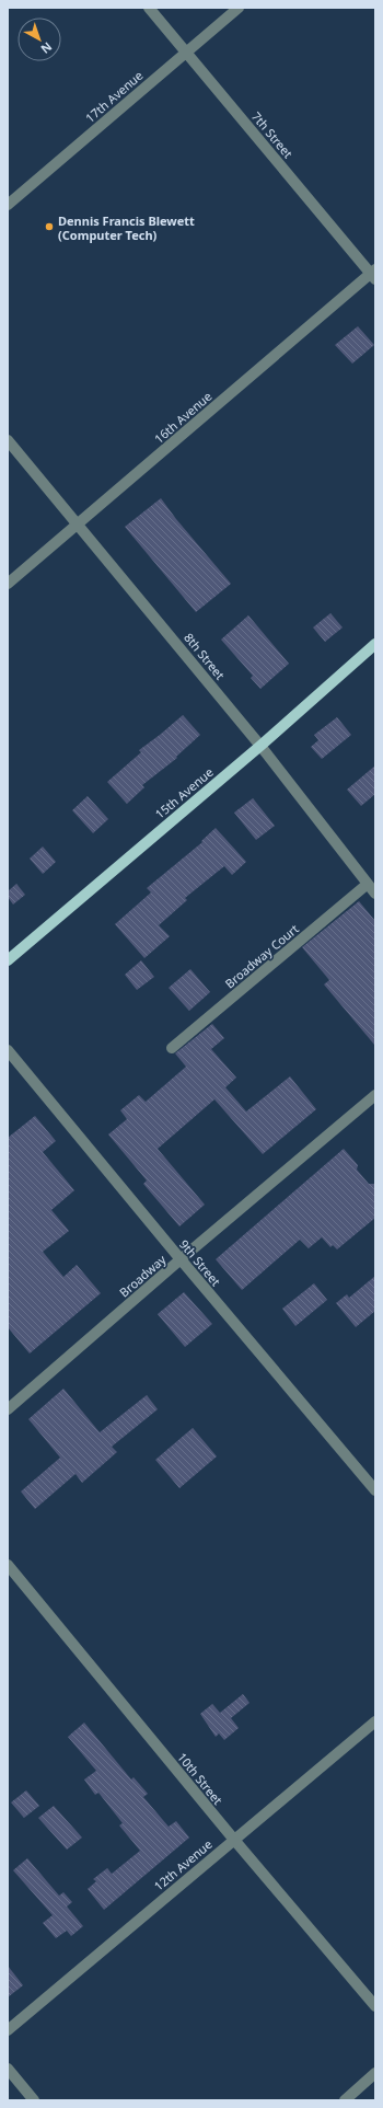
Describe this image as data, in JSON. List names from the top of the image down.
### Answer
{
  "streets": {
    "main road": ["15th Avenue"],
    "street": [
      "17th Avenue",
      "7th Street",
      "16th Avenue",
      "8th Street",
      "Broadway Court",
      "9th Street",
      "Broadway",
      "10th Street",
      "12th Avenue"
    ]
  },
  "crossings": [
    ["17th Avenue", "7th Street"],
    ["7th Street", "16th Avenue"],
    ["16th Avenue", "8th Street"],
    ["8th Street", "15th Avenue"],
    ["8th Street", "Broadway Court"],
    ["9th Street", "Broadway"],
    ["10th Street", "12th Avenue"]
  ],
  "places": ["Dennis Francis Blewett (Computer Tech)"],
  "north": "bottom right"
}
